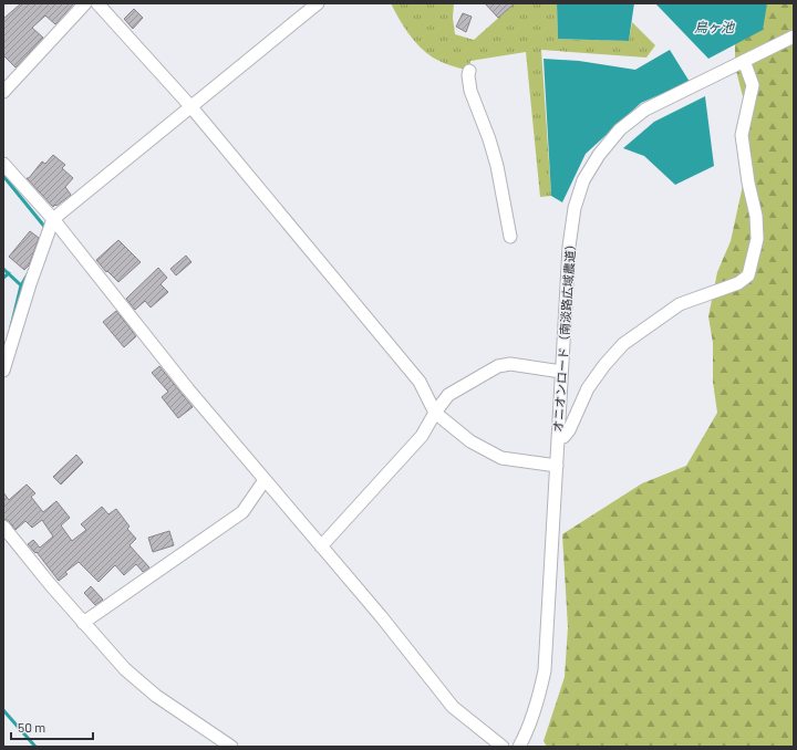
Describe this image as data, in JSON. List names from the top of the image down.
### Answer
{
  "streets": {
    "street": ["オニオンロード（南淡路広域農道）"]
  },
  "water": ["鳥ヶ池"],
  "scale_bar": "50 m"
}
